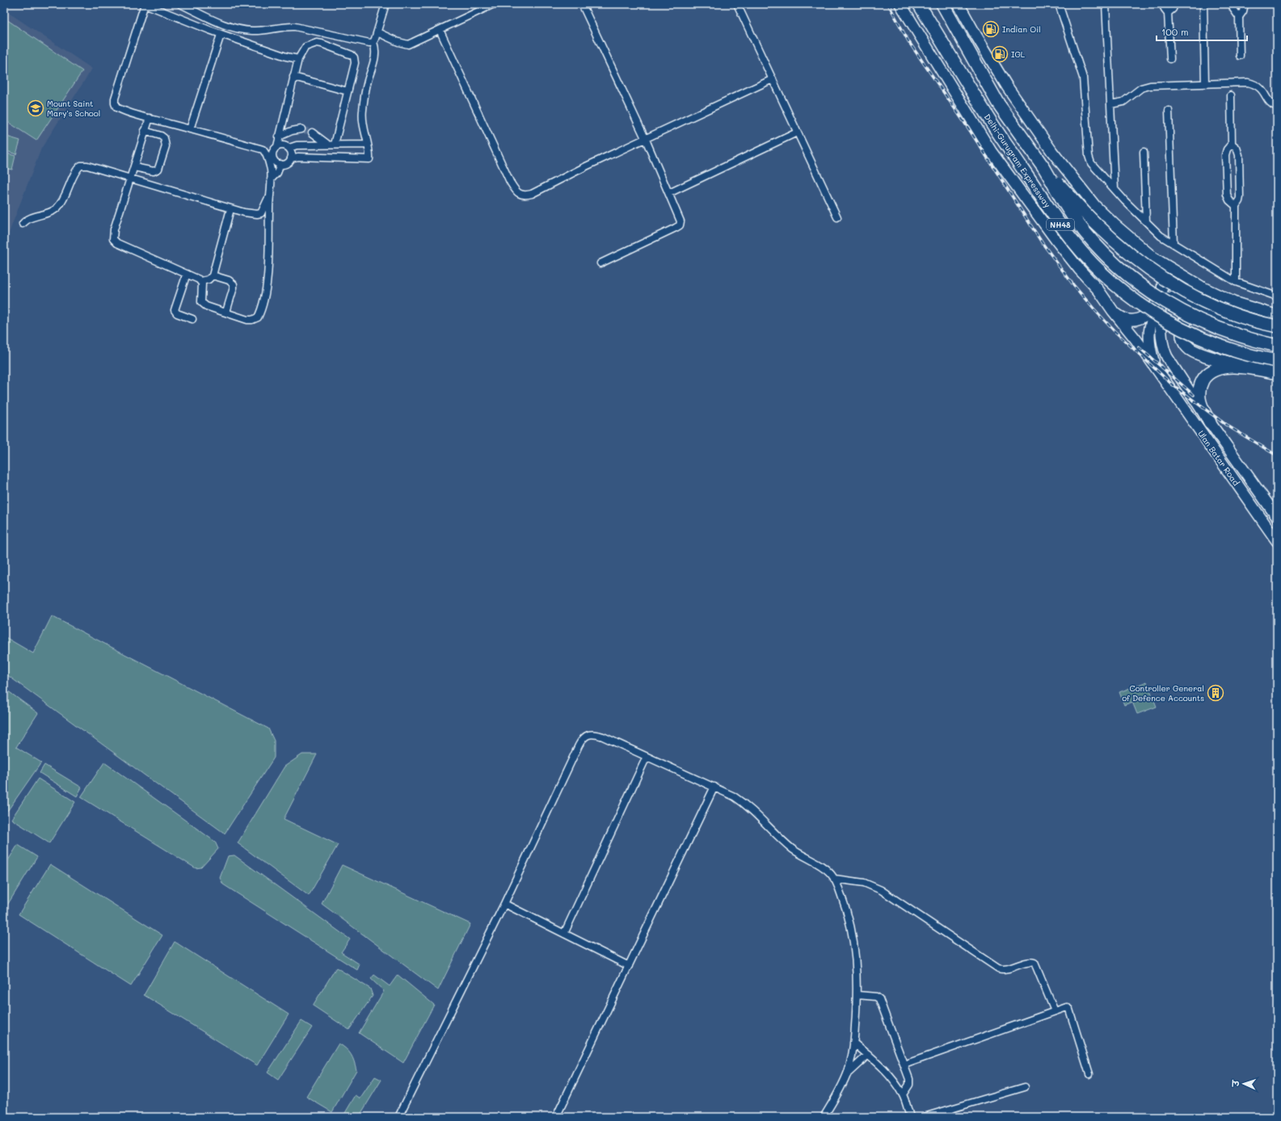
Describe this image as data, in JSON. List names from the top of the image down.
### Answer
{
  "streets": {
    "highway": ["Delhi-Gurugram Expressway", "NH48"],
    "main road": ["Ulan Batar Road"]
  },
  "places": {
    "fuel station": ["Indian Oil", "IGL"],
    "school or university": ["Mount Saint Mary's School"],
    "building": ["Controller General of Defence Accounts"]
  },
  "scale_bar": "100 m",
  "north": "left"
}
